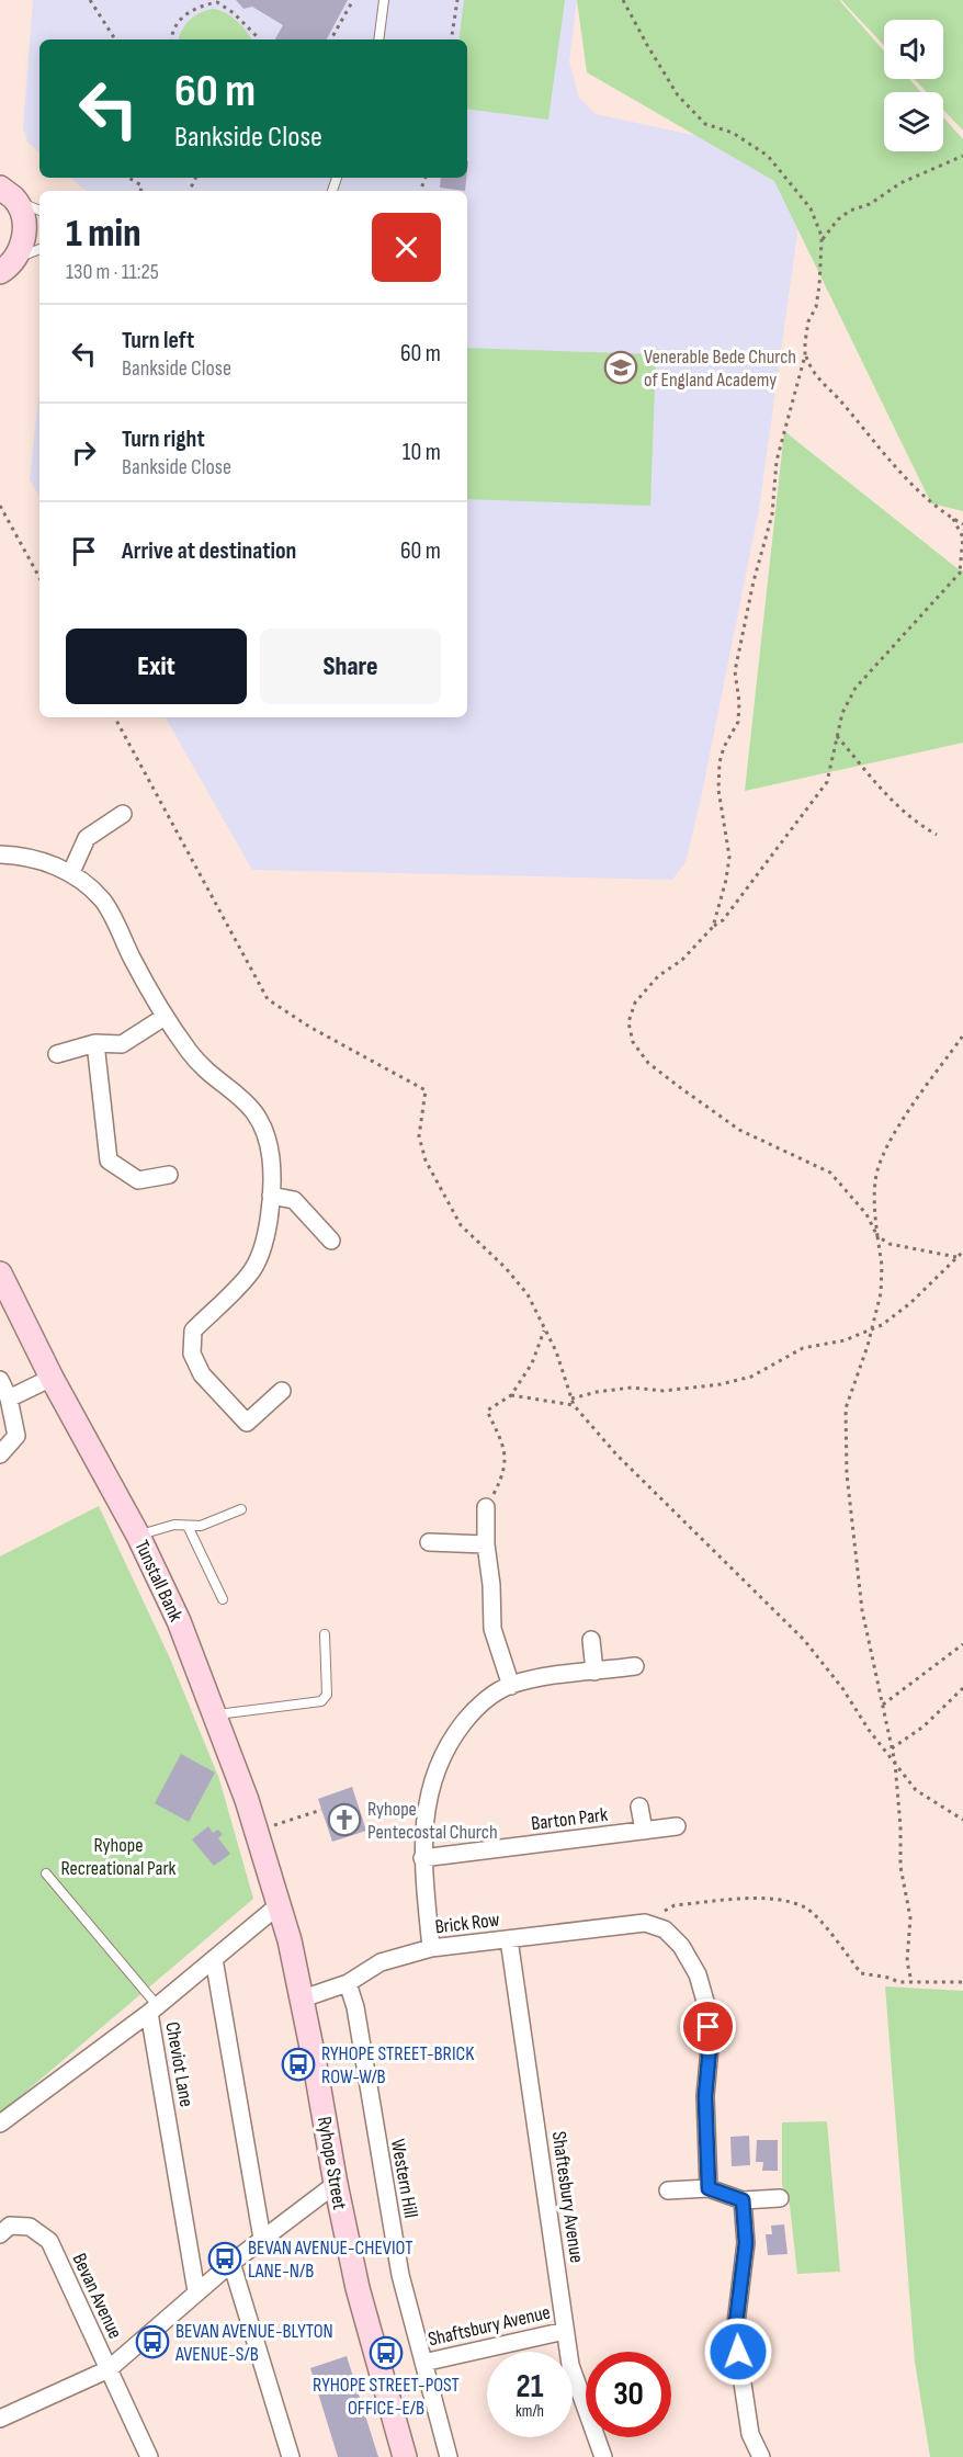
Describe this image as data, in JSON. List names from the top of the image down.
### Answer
{
  "streets": {
    "main road": ["Tunstall Bank", "Ryhope Street"],
    "street": [
      "Barton Park",
      "Brick Row",
      "Cheviot Lane",
      "Western Hill",
      "Shaftesbury Avenue",
      "Bevan Avenue",
      "Shaftsbury Avenue"
    ]
  },
  "crossings": [
    ["Tunstall Bank", "Cheviot Lane"],
    ["Tunstall Bank", "Ryhope Street"],
    ["Brick Row", "Ryhope Street"],
    ["Brick Row", "Western Hill"],
    ["Brick Row", "Shaftesbury Avenue"],
    ["Cheviot Lane", "Ryhope Street"],
    ["Cheviot Lane", "Bevan Avenue"],
    ["Ryhope Street", "Bevan Avenue"],
    ["Western Hill", "Shaftsbury Avenue"],
    ["Shaftesbury Avenue", "Shaftsbury Avenue"]
  ],
  "parks": ["Ryhope Recreational Park"],
  "places": {
    "school or university": ["Venerable Bede Church of England Academy"],
    "church": ["Ryhope Pentecostal Church"],
    "bus stop": [
      "RYHOPE STREET-BRICK ROW-W/B",
      "BEVAN AVENUE-CHEVIOT LANE-N/B",
      "BEVAN AVENUE-BLYTON AVENUE-S/B",
      "RYHOPE STREET-POST OFFICE-E/B"
    ]
  },
  "page": {
    "turn": ["60 m", "Bankside Close"],
    "heading": ["1 min", "130 m · 11:25"],
    "list": [
      {
        "name": "Turn left",
        "note": "Bankside Close",
        "value": "60 m"
      },
      {
        "name": "Turn right",
        "note": "Bankside Close",
        "value": "10 m"
      },
      {
        "name": "Arrive at destination",
        "value": "60 m"
      }
    ],
    "buttons": ["Exit", "Share"],
    "speed": "21 km/h",
    "limit": "30"
  }
}
